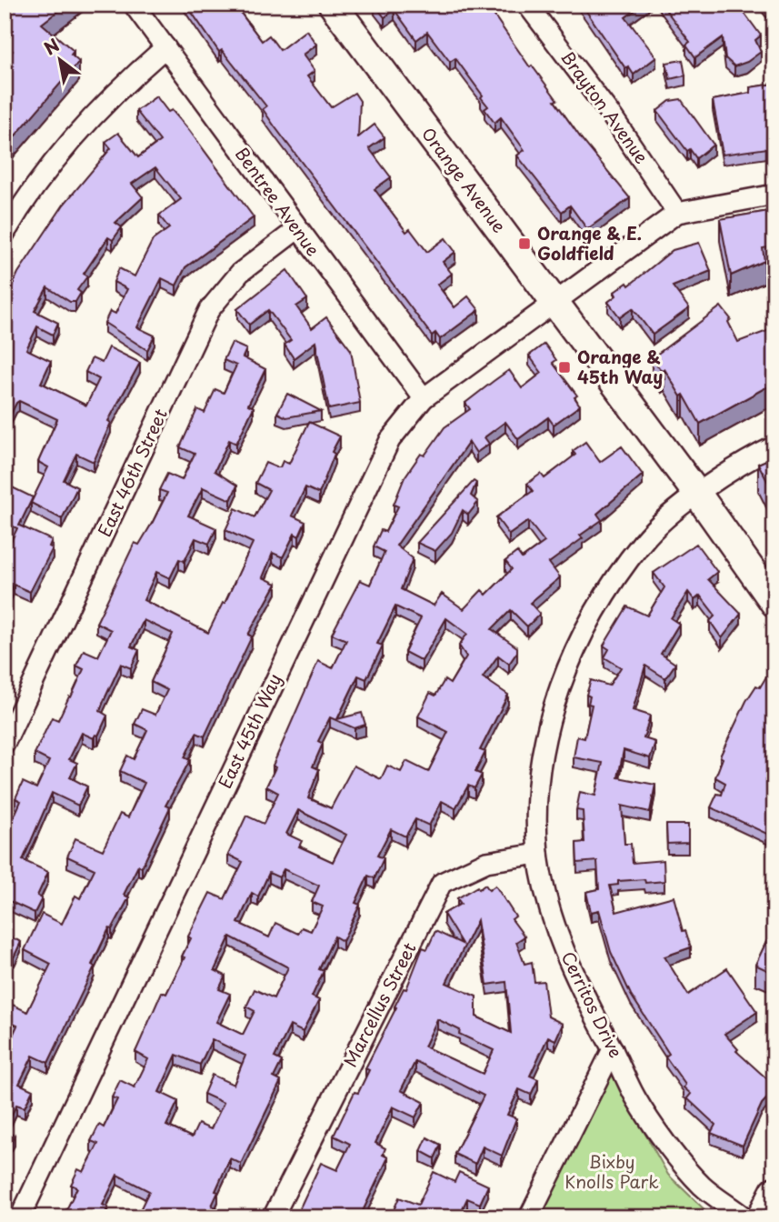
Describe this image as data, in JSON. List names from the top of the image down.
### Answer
{
  "streets": {
    "street": [
      "Brayton Avenue",
      "Orange Avenue",
      "Bentree Avenue",
      "East 46th Street",
      "East 45th Way",
      "Marcellus Street",
      "Cerritos Drive"
    ]
  },
  "crossings": [
    ["Brayton Avenue", "East 45th Way"],
    ["Orange Avenue", "East 45th Way"],
    ["Orange Avenue", "Cerritos Drive"],
    ["Bentree Avenue", "East 46th Street"],
    ["Bentree Avenue", "East 45th Way"],
    ["Marcellus Street", "Cerritos Drive"]
  ],
  "parks": ["Bixby Knolls Park"],
  "places": {
    "transit": ["Orange & E. Goldfield", "Orange & 45th Way"]
  },
  "north": "top left"
}
